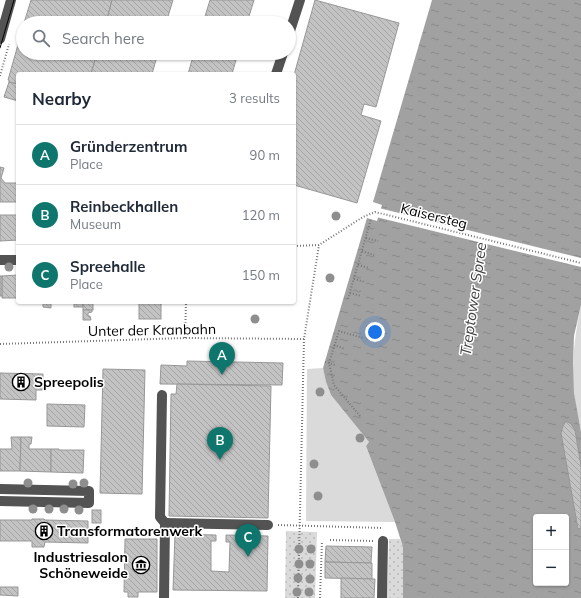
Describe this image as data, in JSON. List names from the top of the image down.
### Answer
{
  "streets": {
    "path": ["Kaisersteg", "Unter der Kranbahn"]
  },
  "water": ["Treptower Spree"],
  "places": {
    "building": ["Spreepolis", "Transformatorenwerk"],
    "museum": ["Industriesalon Schöneweide"]
  },
  "page": {
    "search": "Search here",
    "heading": ["Nearby", "3 results"],
    "list": [
      {
        "mark": "A",
        "name": "Gründerzentrum",
        "note": "Place",
        "value": "90 m"
      },
      {
        "mark": "B",
        "name": "Reinbeckhallen",
        "note": "Museum",
        "value": "120 m"
      },
      {
        "mark": "C",
        "name": "Spreehalle",
        "note": "Place",
        "value": "150 m"
      }
    ],
    "pins": ["A", "B", "C"],
    "map_buttons": ["+", "−"]
  }
}
